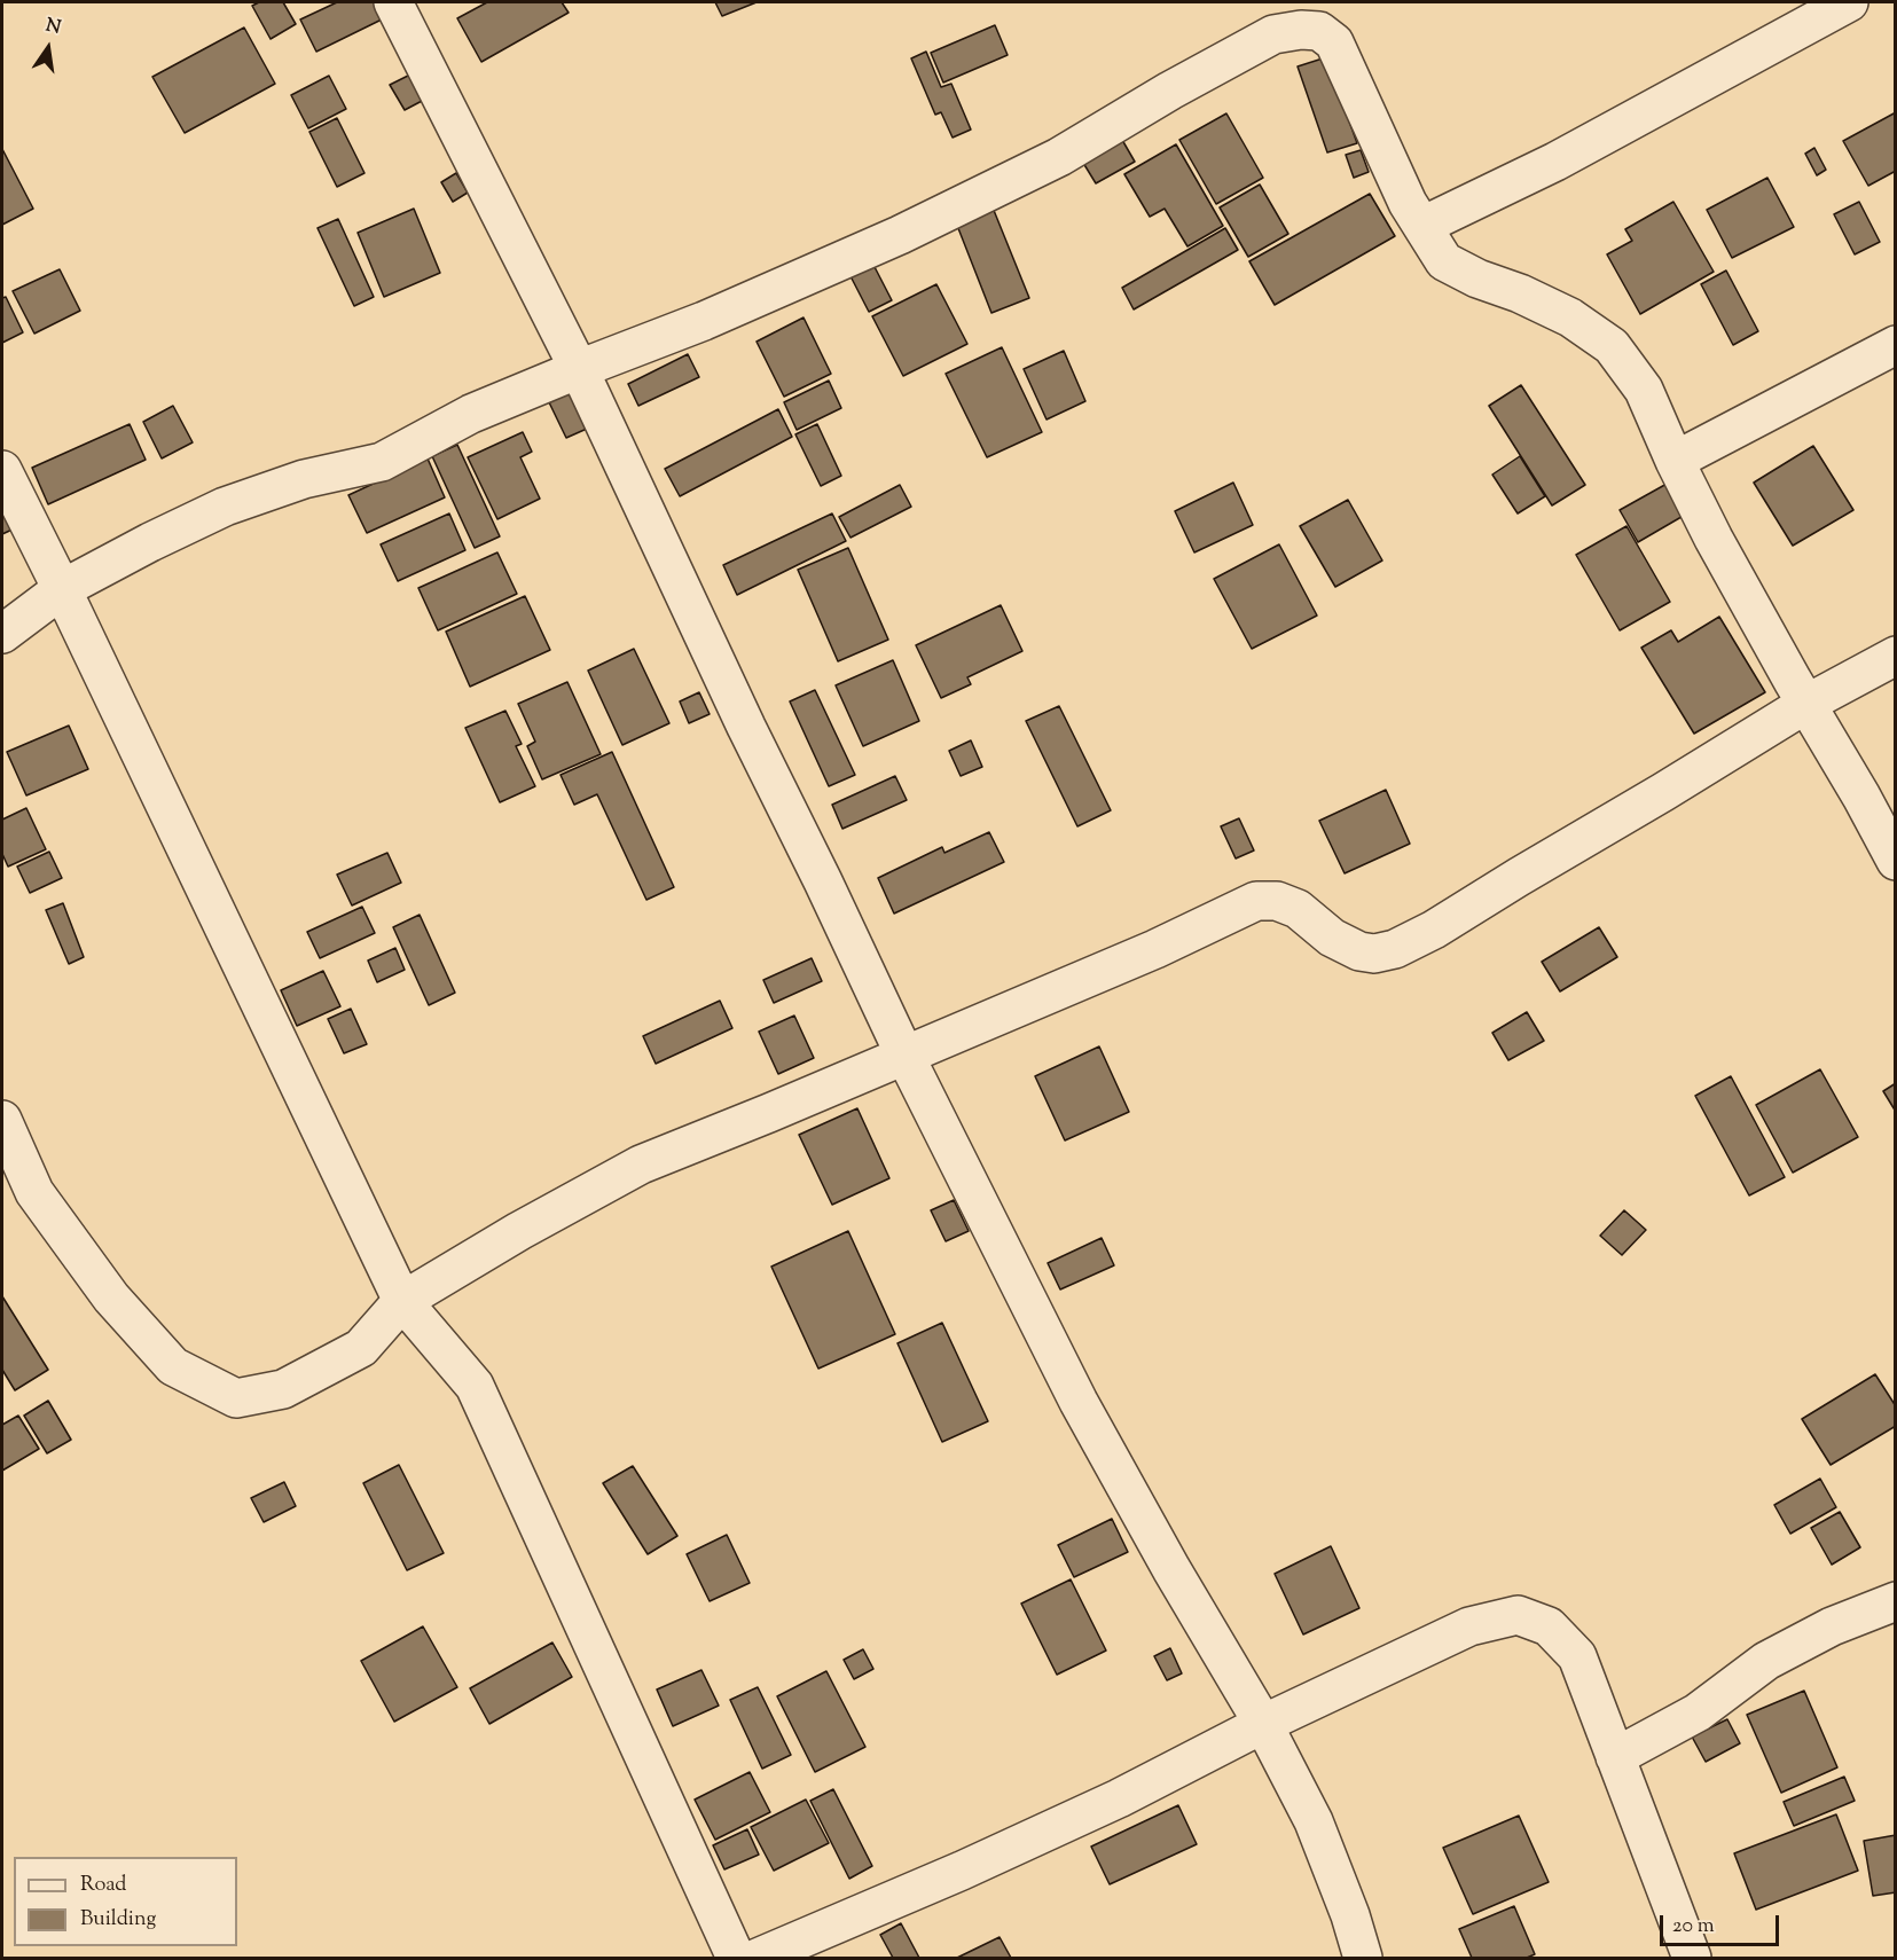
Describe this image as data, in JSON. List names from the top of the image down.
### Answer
{
  "legend": ["Road", "Building"],
  "scale_bar": "20 m",
  "north": "top"
}
